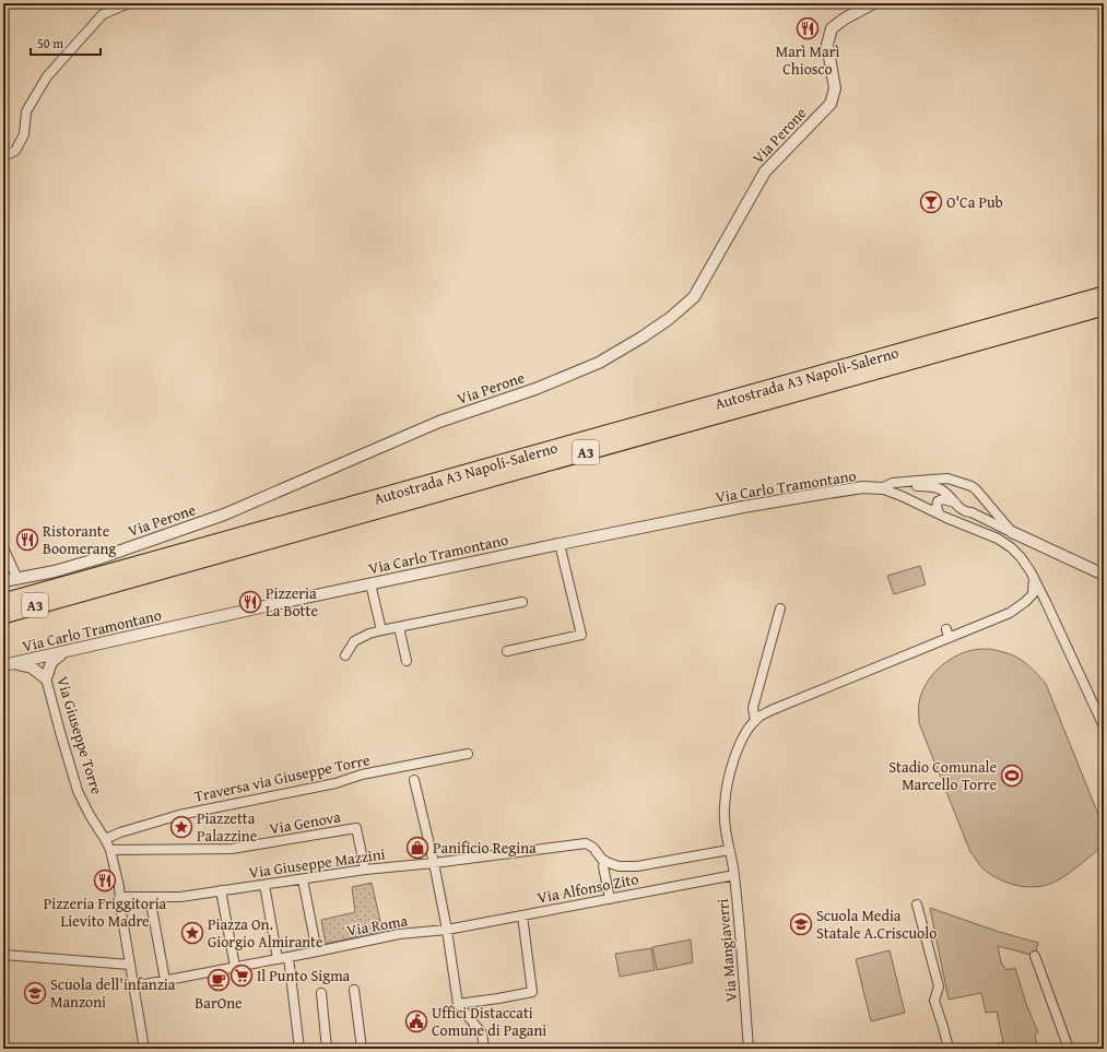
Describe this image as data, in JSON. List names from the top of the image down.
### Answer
{
  "streets": {
    "highway": ["Autostrada A3 Napoli-Salerno", "A3"],
    "street": [
      "Via Perone",
      "Via Carlo Tramontano",
      "Via Giuseppe Torre",
      "Traversa via Giuseppe Torre",
      "Via Genova",
      "Via Giuseppe Mazzini",
      "Via Alfonso Zito",
      "Via Roma",
      "Via Mangiaverri"
    ]
  },
  "crossings": [
    ["Via Carlo Tramontano", "Via Giuseppe Torre"],
    ["Via Giuseppe Torre", "Traversa via Giuseppe Torre"],
    ["Via Giuseppe Torre", "Via Genova"],
    ["Via Giuseppe Torre", "Via Giuseppe Mazzini"],
    ["Via Giuseppe Torre", "Via Roma"],
    ["Via Genova", "Via Giuseppe Mazzini"],
    ["Via Alfonso Zito", "Via Roma"],
    ["Via Alfonso Zito", "Via Mangiaverri"]
  ],
  "places": {
    "restaurant": [
      "Marì Marì Chiosco",
      "Ristorante Boomerang",
      "Pizzeria La Botte",
      "Pizzeria Friggitoria Lievito Madre"
    ],
    "bar": ["O'Ca Pub"],
    "sports": ["Stadio Comunale Marcello Torre"],
    "place": ["Piazzetta Palazzine", "Piazza On. Giorgio Almirante"],
    "shop": ["Panificio Regina"],
    "school or university": ["Scuola Media Statale A.Criscuolo", "Scuola dell'infanzia Manzoni"],
    "supermarket": ["Il Punto Sigma"],
    "cafe": ["BarOne"],
    "public building": ["Uffici Distaccati Comune di Pagani"]
  },
  "scale_bar": "50 m"
}
